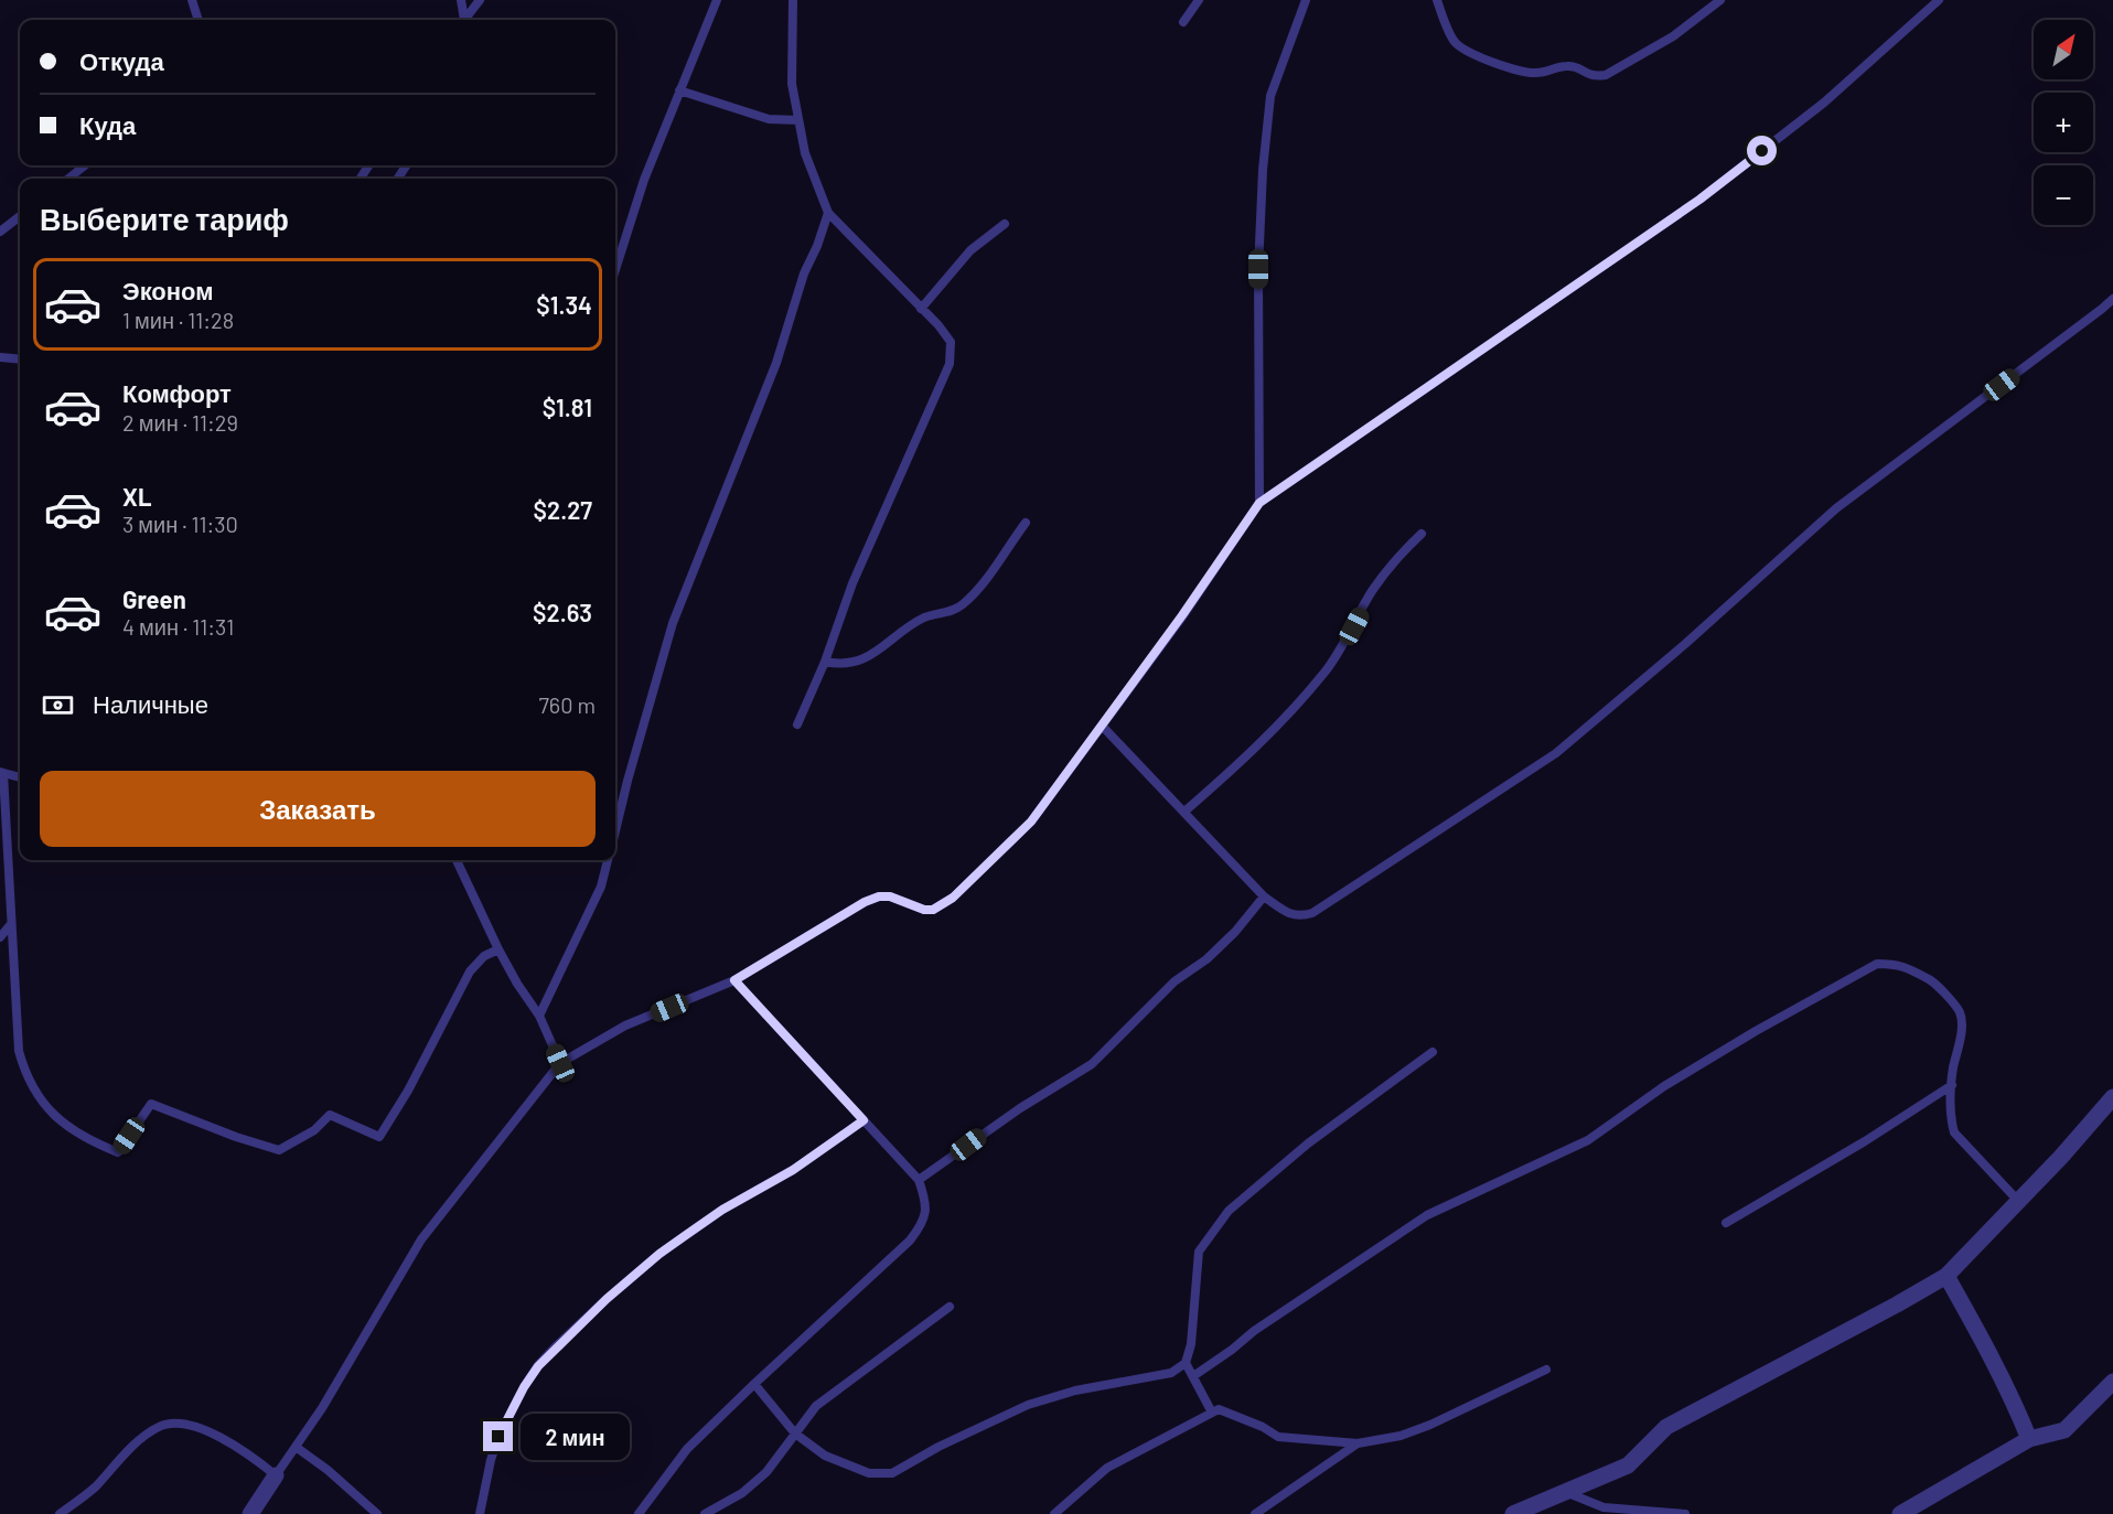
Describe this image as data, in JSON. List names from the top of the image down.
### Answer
{
  "north": "top right",
  "page": {
    "map_buttons": ["+", "−"],
    "banner": ["Откуда", "Куда"],
    "heading": "Выберите тариф",
    "list": [
      {
        "name": "Эконом",
        "note": "1 мин · 11:28",
        "value": "$1.34"
      },
      {
        "name": "Комфорт",
        "note": "2 мин · 11:29",
        "value": "$1.81"
      },
      {
        "name": "XL",
        "note": "3 мин · 11:30",
        "value": "$2.27"
      },
      {
        "name": "Green",
        "note": "4 мин · 11:31",
        "value": "$2.63"
      }
    ],
    "pay": ["Наличные", "760 m"],
    "buttons": "Заказать",
    "bubble": "2 мин"
  }
}
